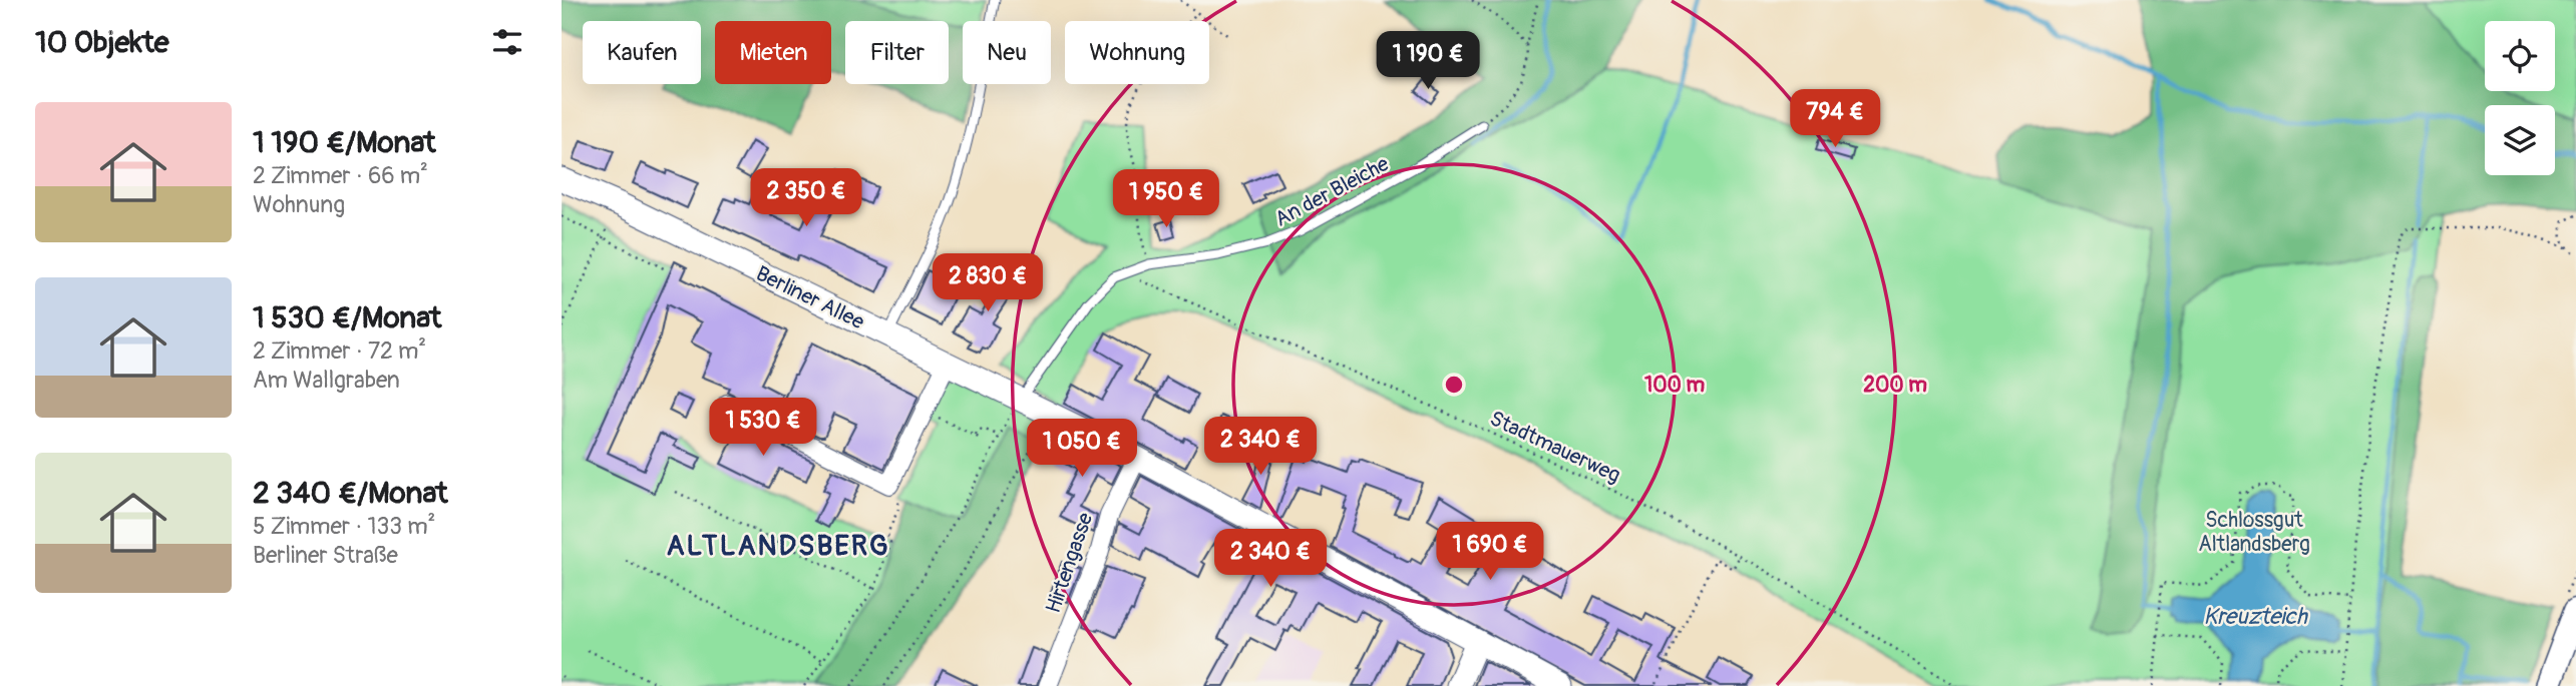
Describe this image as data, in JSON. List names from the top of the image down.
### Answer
{
  "streets": {
    "street": ["Berliner Allee", "Hirtengasse"],
    "lane": ["An der Bleiche"],
    "path": ["Stadtmauerweg"]
  },
  "crossings": [
    ["An der Bleiche", "Berliner Allee"],
    ["An der Bleiche", "Stadtmauerweg"],
    ["Berliner Allee", "Hirtengasse"]
  ],
  "districts": ["ALTLANDSBERG"],
  "water": ["Kreuzteich"],
  "parks": ["Schlossgut Altlandsberg"],
  "page": {
    "heading": "10 Objekte",
    "chip": [
      "Kaufen",
      "Mieten",
      "Filter",
      "Neu",
      "Wohnung"
    ],
    "price": [
      "1 190 €",
      "794 €",
      "2 350 €",
      "1 950 €",
      "2 830 €",
      "1 530 €",
      "2 340 €",
      "1 050 €",
      "1 690 €",
      "2 340 €"
    ],
    "list": [
      {
        "name": "1 190 €/Monat",
        "note": "2 Zimmer · 66 m² · Wohnung"
      },
      {
        "name": "1 530 €/Monat",
        "note": "2 Zimmer · 72 m² · Am Wallgraben"
      },
      {
        "name": "2 340 €/Monat",
        "note": "5 Zimmer · 133 m² · Berliner Straße"
      }
    ]
  },
  "rings": ["100 m", "200 m"]
}
